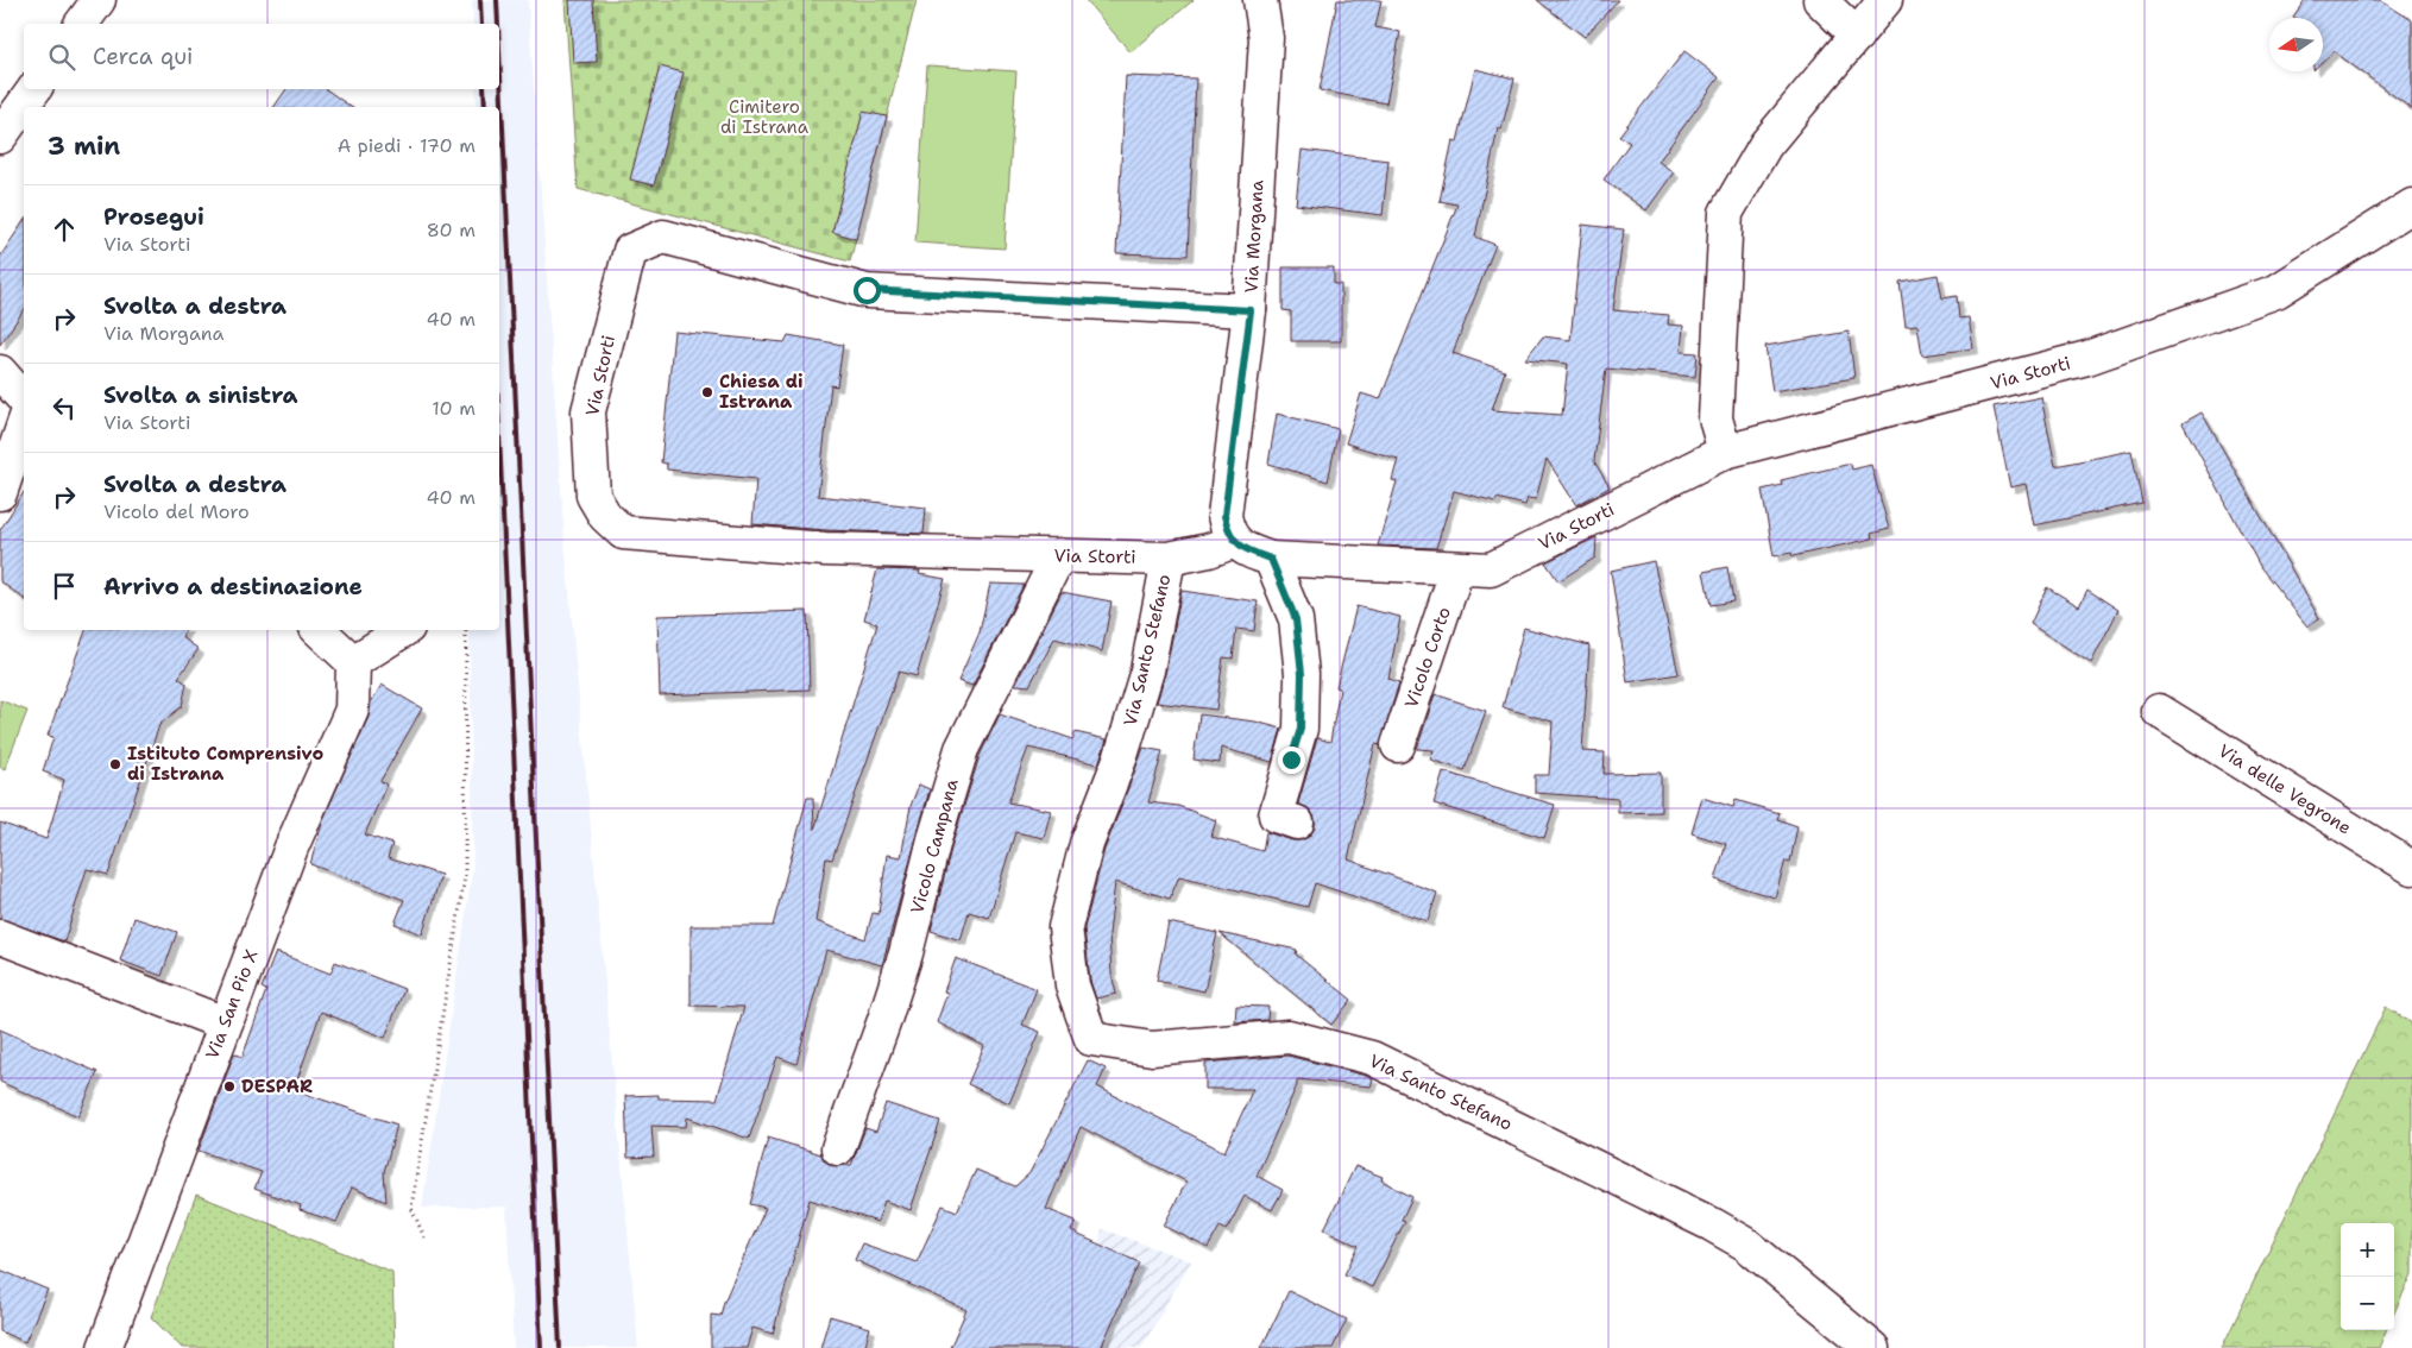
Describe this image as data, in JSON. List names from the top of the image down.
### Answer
{
  "streets": {
    "street": [
      "Via Morgana",
      "Via Storti",
      "Via Santo Stefano",
      "Vicolo Corto",
      "Via delle Vegrone",
      "Vicolo Campana",
      "Via San Pio X"
    ]
  },
  "crossings": [
    ["Via Morgana", "Via Storti"],
    ["Via Storti", "Via Santo Stefano"],
    ["Via Storti", "Vicolo Corto"],
    ["Via Storti", "Vicolo Campana"]
  ],
  "parks": ["Cimitero di Istrana"],
  "places": ["Chiesa di Istrana", "Istituto Comprensivo di Istrana", "DESPAR"],
  "north": "left",
  "page": {
    "search": "Cerca qui",
    "heading": ["3 min", "A piedi · 170 m"],
    "list": [
      ["Prosegui", "Via Storti", "80 m"],
      ["Svolta a destra", "Via Morgana", "40 m"],
      ["Svolta a sinistra", "Via Storti", "10 m"],
      ["Svolta a destra", "Vicolo del Moro", "40 m"],
      "Arrivo a destinazione"
    ],
    "map_buttons": ["+", "−"]
  }
}
